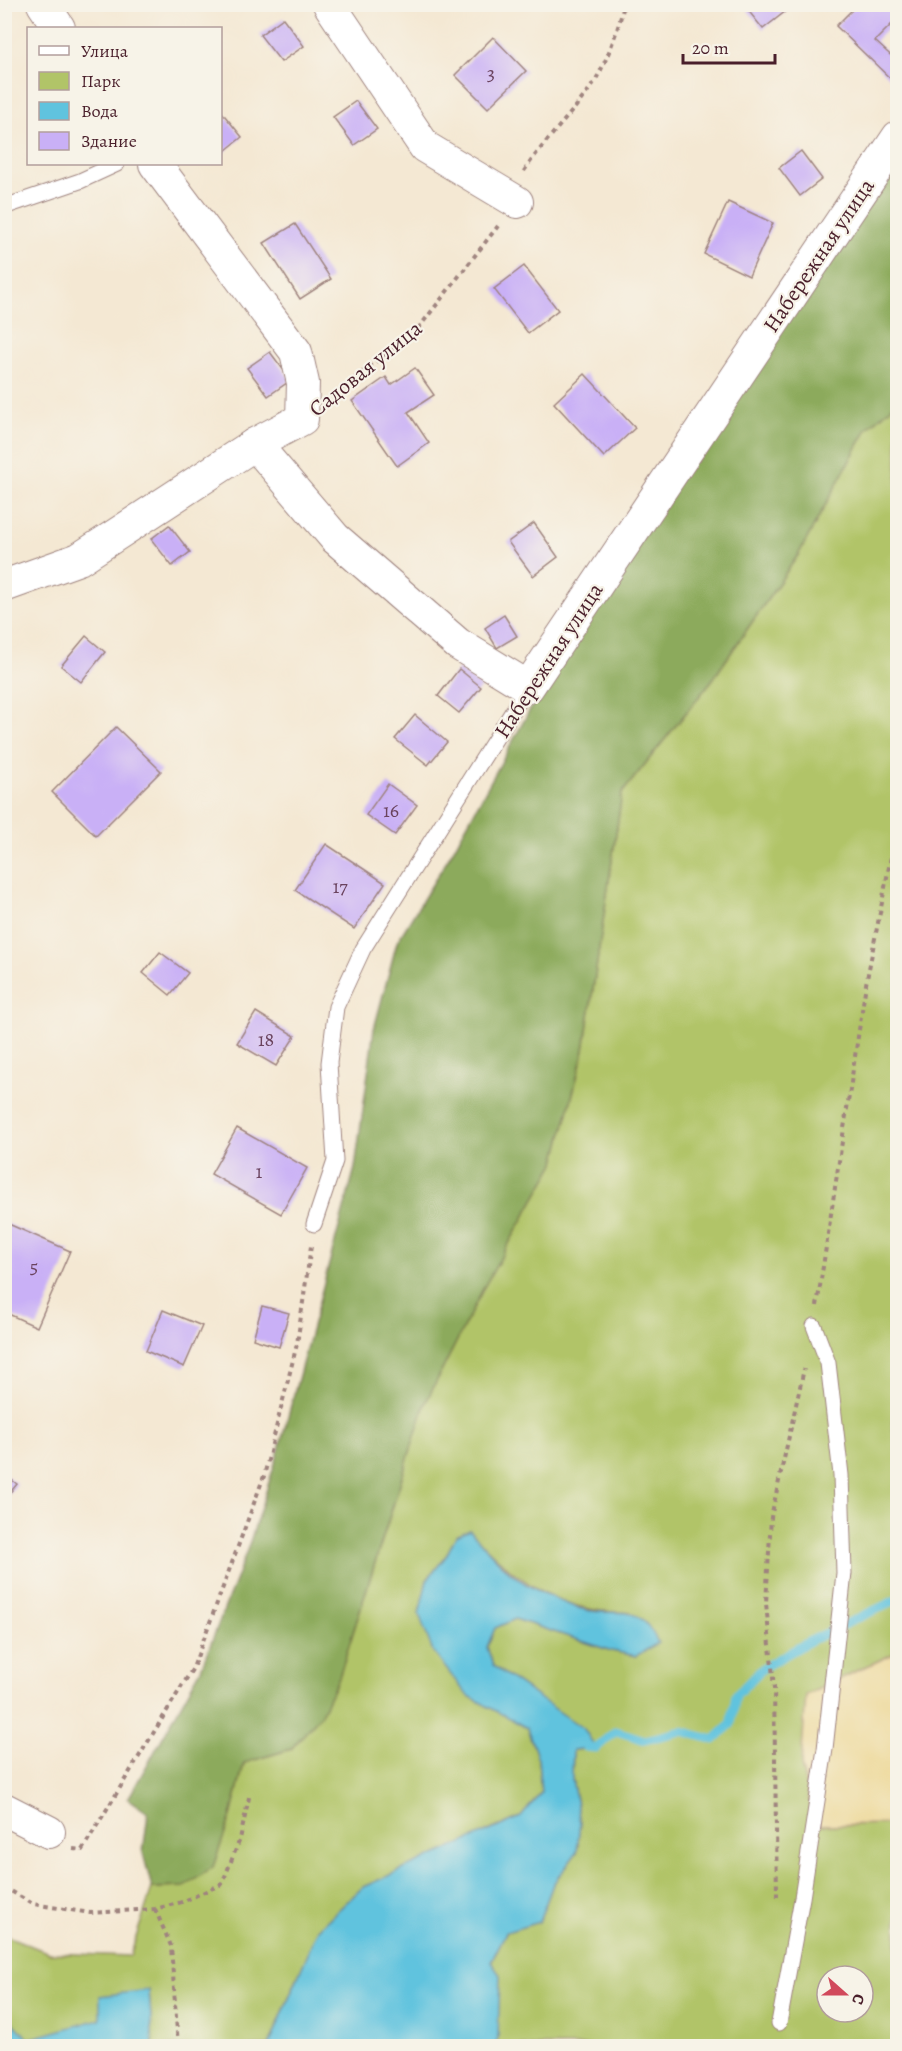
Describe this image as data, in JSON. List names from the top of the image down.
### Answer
{
  "streets": {
    "street": ["Набережная улица", "Садовая улица"]
  },
  "house_numbers": [
    "3",
    "16",
    "17",
    "18",
    "1",
    "5"
  ],
  "legend": [
    "Улица",
    "Парк",
    "Вода",
    "Здание"
  ],
  "scale_bar": "20 m",
  "north": "right"
}
